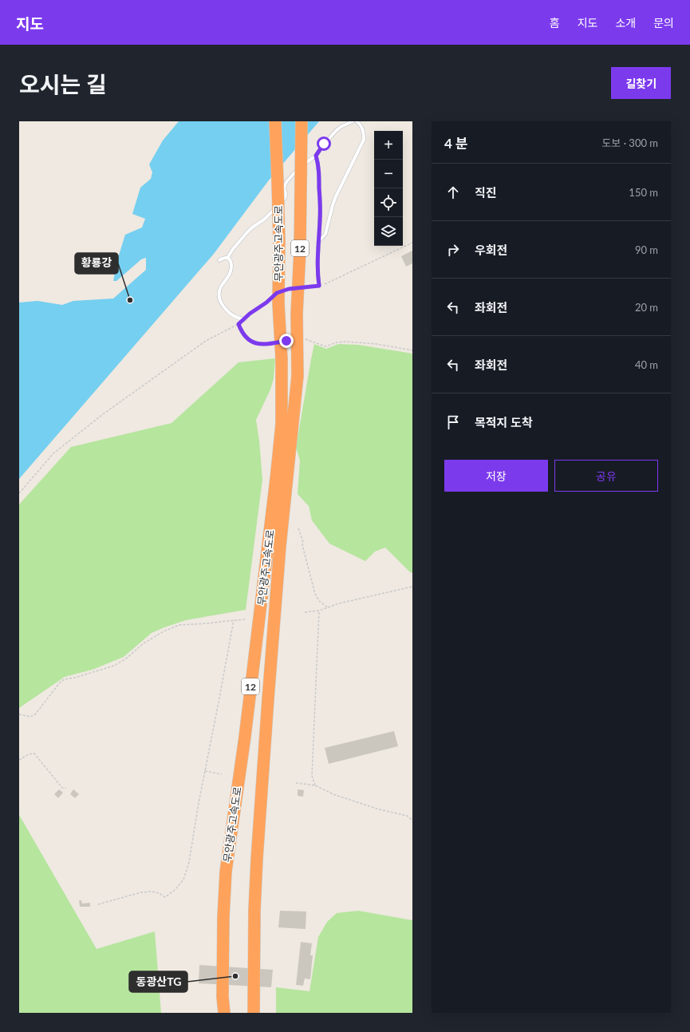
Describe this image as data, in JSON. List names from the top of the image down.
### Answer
{
  "streets": {
    "highway": ["무안광주고속도로", "12"]
  },
  "places": ["황룡강", "동광산TG"],
  "page": {
    "header": "지도",
    "nav": [
      "홈",
      "지도",
      "소개",
      "문의"
    ],
    "title": "오시는 길",
    "buttons": [
      "길찾기",
      ["저장", "공유"]
    ],
    "heading": ["4 분", "도보 · 300 m"],
    "map_buttons": ["+", "−"],
    "list": [
      ["직진", "150 m"],
      ["우회전", "90 m"],
      ["좌회전", "20 m"],
      ["좌회전", "40 m"],
      "목적지 도착"
    ]
  }
}
